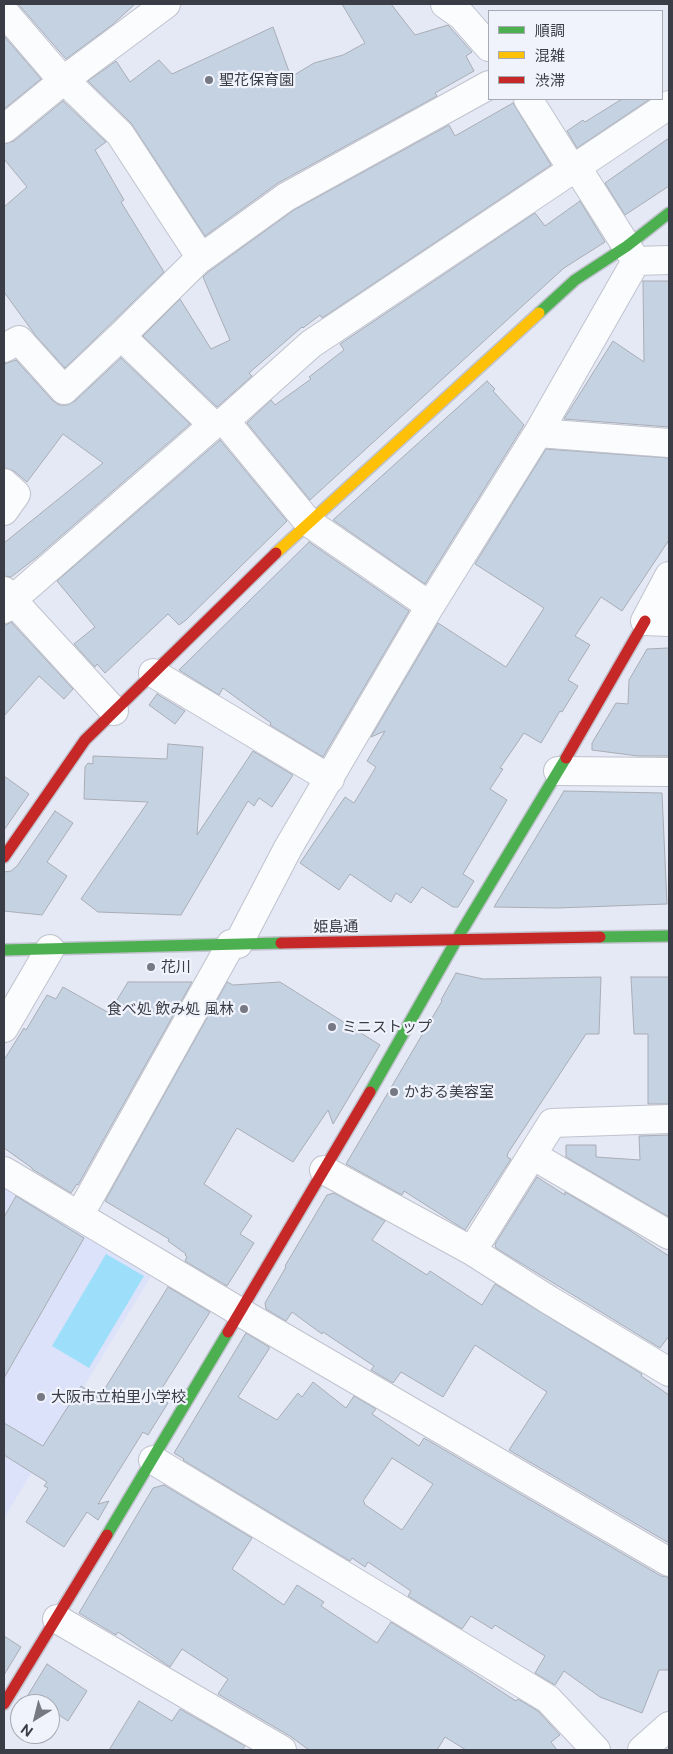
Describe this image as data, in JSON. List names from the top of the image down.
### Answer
{
  "streets": {
    "street": ["姫島通"]
  },
  "places": [
    "聖花保育園",
    "花川",
    "食べ処 飲み処 風林",
    "ミニストップ",
    "かおる美容室",
    "大阪市立柏里小学校"
  ],
  "legend": ["順調", "混雑", "渋滞"],
  "north": "bottom left"
}
